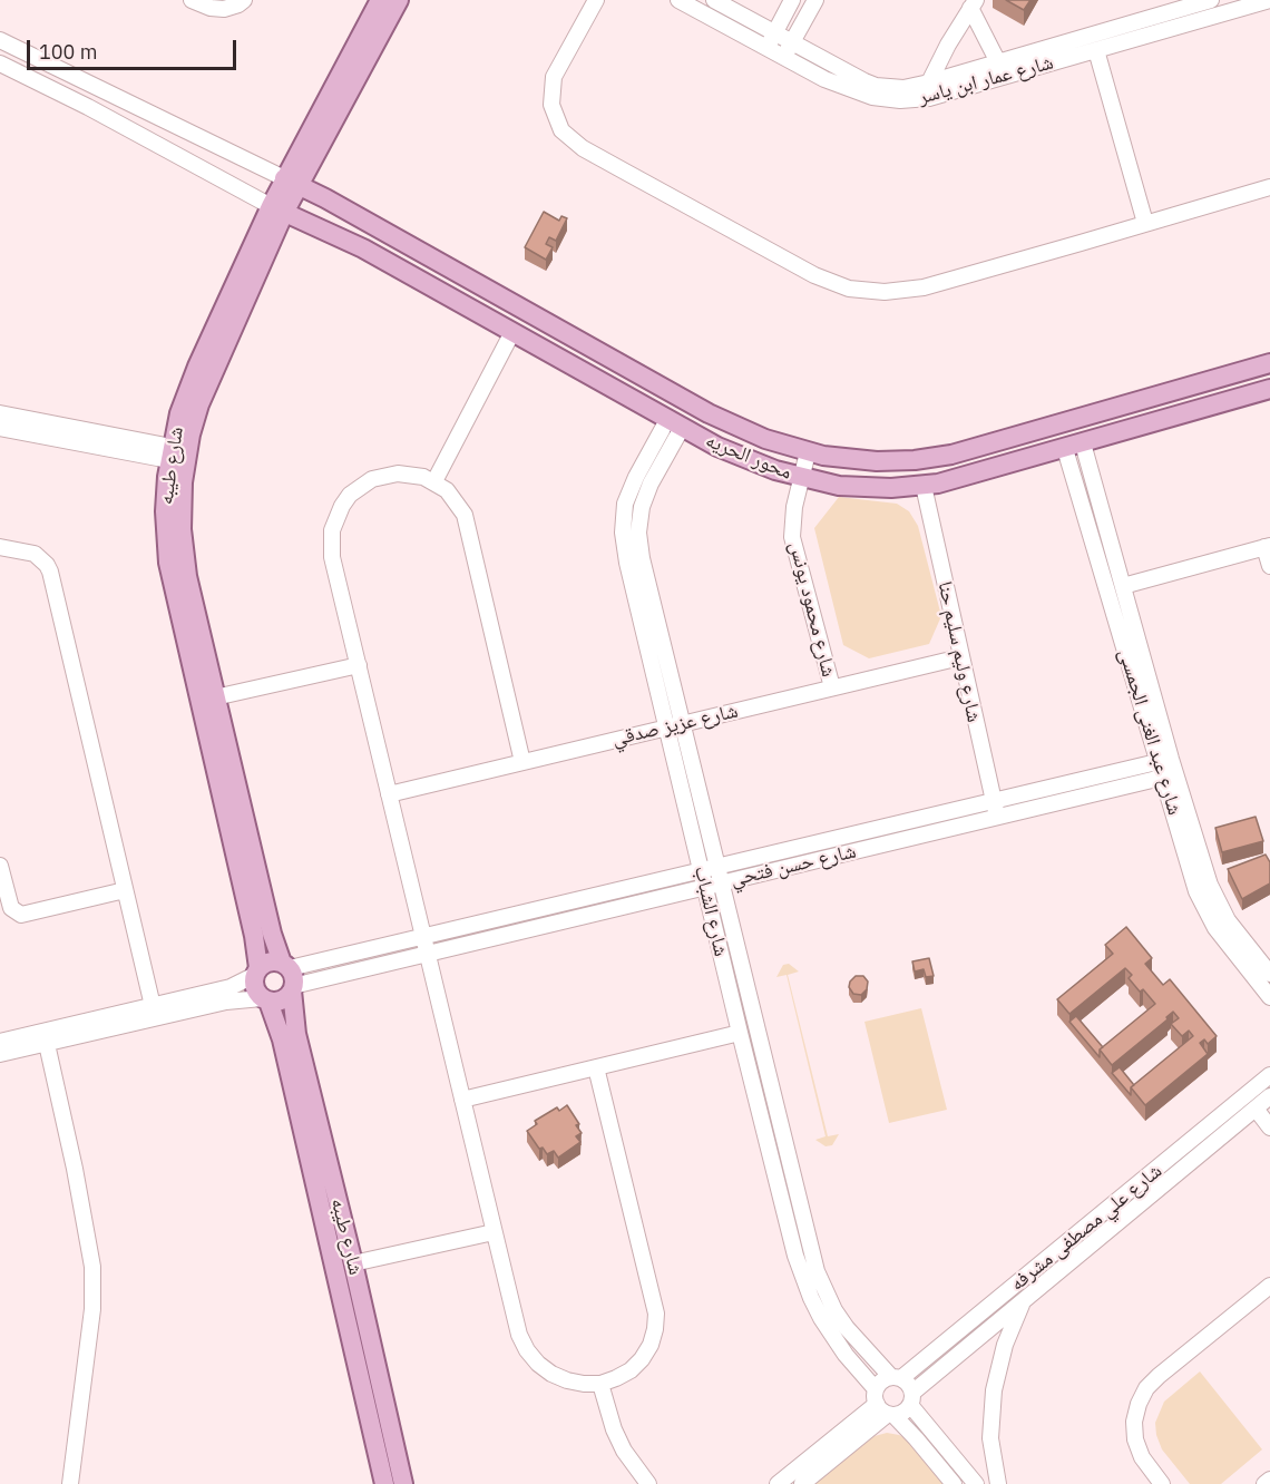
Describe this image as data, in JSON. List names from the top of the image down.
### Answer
{
  "streets": {
    "main road": ["محور الحريه", "شارع طيبه"],
    "street": [
      "شارع عمار ابن ياسر",
      "شارع محمود يونس",
      "شارع وليم سليم حنا",
      "شارع عزيز صدقي",
      "شارع عبد الغنى الجمسى",
      "شارع حسن فتحي",
      "شارع الشباب",
      "شارع علي مصطفى مشرفه"
    ]
  },
  "crossings": [
    ["محور الحريه", "شارع طيبه"],
    ["محور الحريه", "شارع محمود يونس"],
    ["محور الحريه", "شارع وليم سليم حنا"],
    ["محور الحريه", "شارع عبد الغنى الجمسى"],
    ["محور الحريه", "شارع الشباب"],
    ["شارع طيبه", "شارع حسن فتحي"],
    ["شارع محمود يونس", "شارع عزيز صدقي"],
    ["شارع وليم سليم حنا", "شارع عزيز صدقي"],
    ["شارع وليم سليم حنا", "شارع حسن فتحي"],
    ["شارع عزيز صدقي", "شارع الشباب"],
    ["شارع عبد الغنى الجمسى", "شارع حسن فتحي"],
    ["شارع حسن فتحي", "شارع الشباب"],
    ["شارع الشباب", "شارع علي مصطفى مشرفه"]
  ],
  "scale_bar": "100 m"
}
